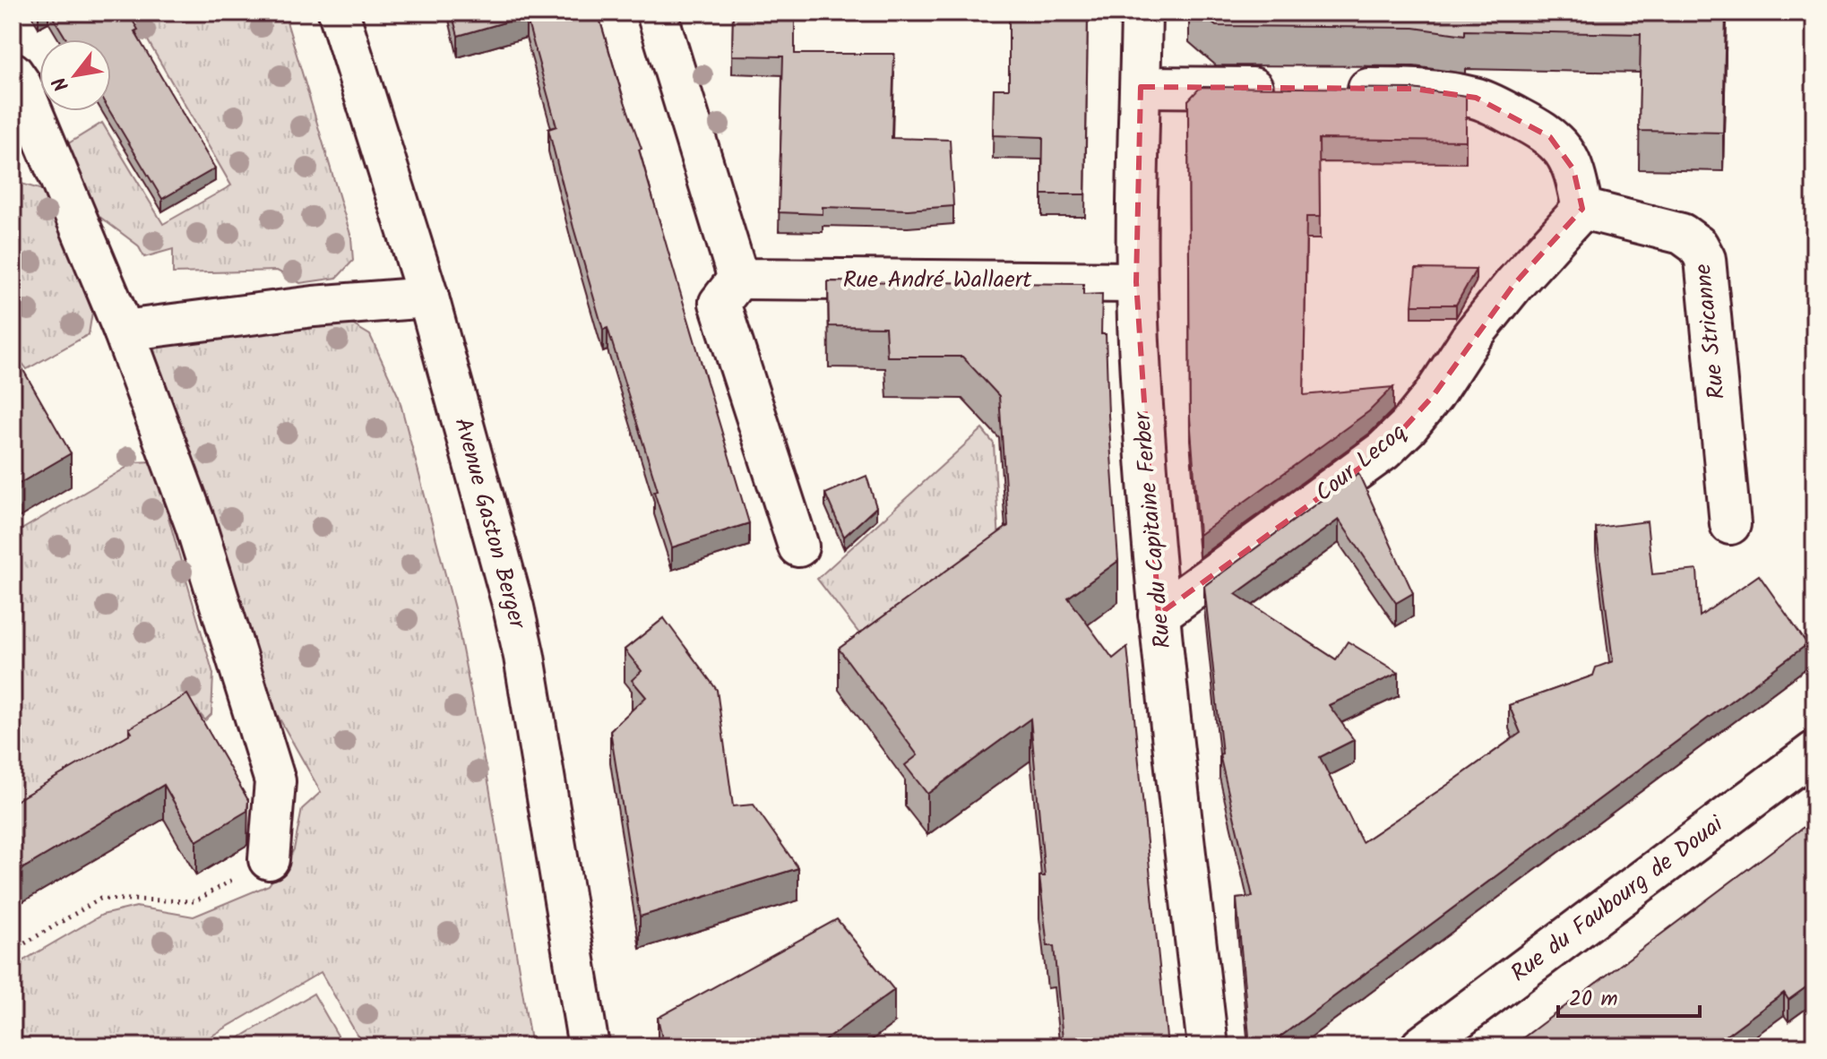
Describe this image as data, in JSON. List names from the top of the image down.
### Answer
{
  "streets": {
    "street": [
      "Rue André Wallaert",
      "Rue Stricanne",
      "Cour Lecoq",
      "Avenue Gaston Berger",
      "Rue du Capitaine Ferber",
      "Rue du Faubourg de Douai"
    ]
  },
  "crossings": [
    ["Rue André Wallaert", "Rue du Capitaine Ferber"],
    ["Rue Stricanne", "Cour Lecoq"],
    ["Cour Lecoq", "Rue du Capitaine Ferber"]
  ],
  "scale_bar": "20 m",
  "north": "bottom left"
}
